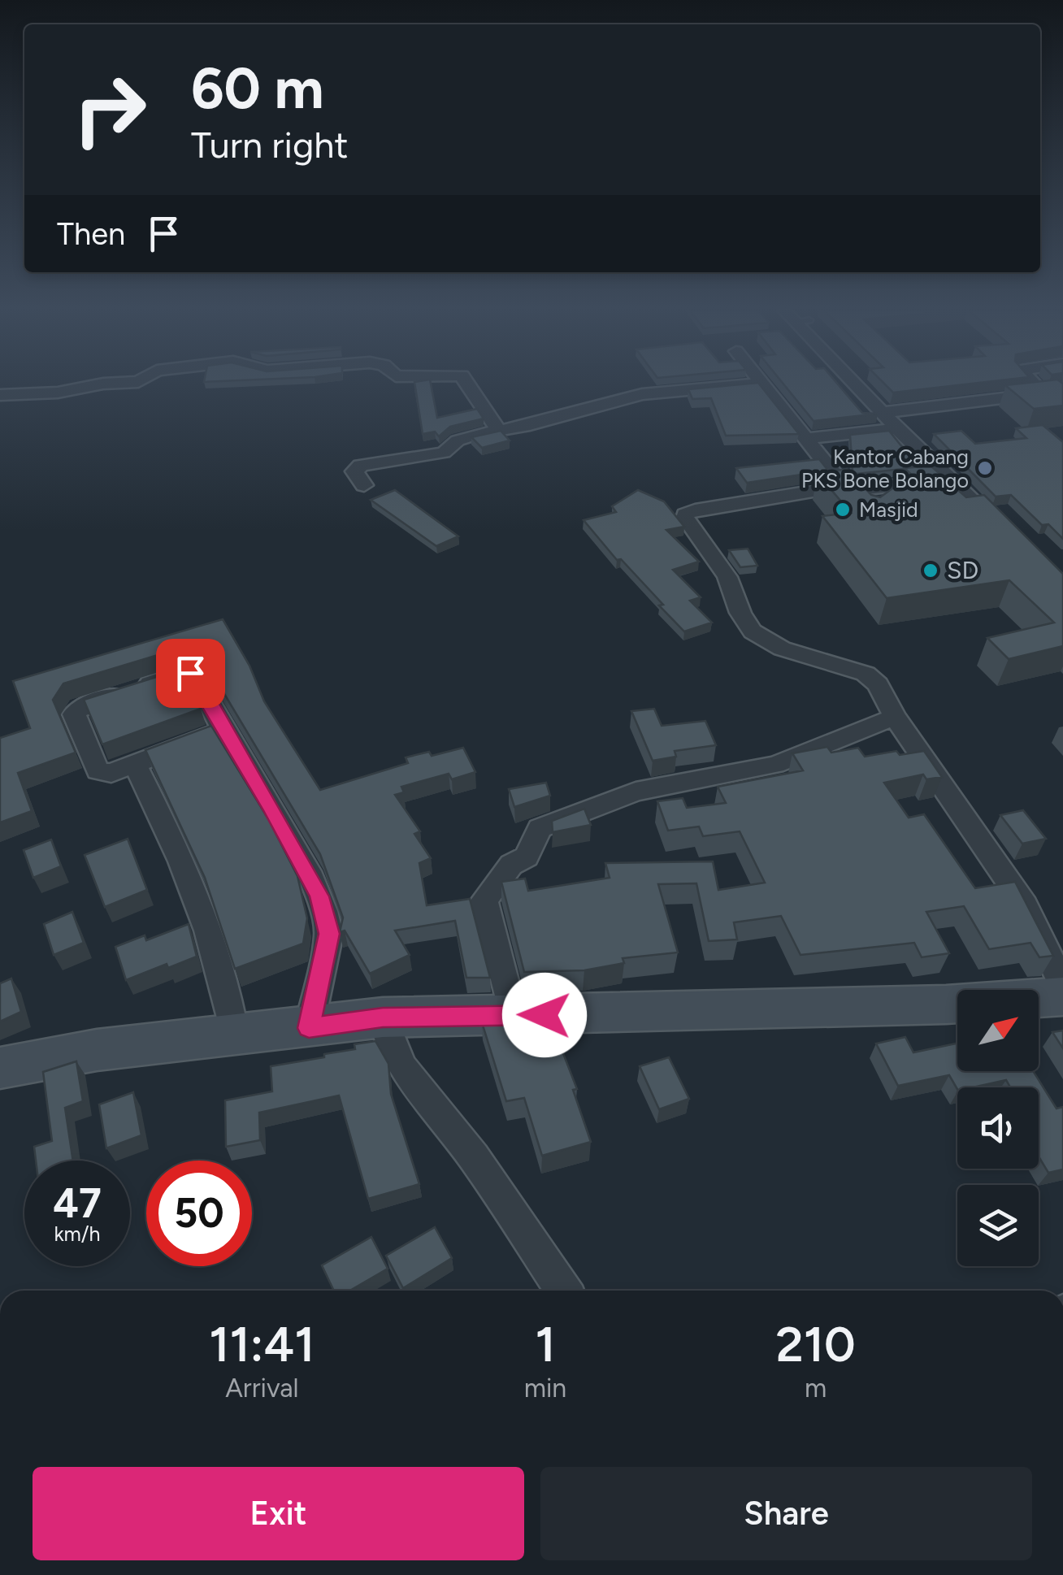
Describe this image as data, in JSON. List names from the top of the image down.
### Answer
{
  "places": ["Kantor Cabang PKS Bone Bolango", "Masjid", "SD"],
  "north": "top right",
  "page": {
    "turn": ["60 m", "Turn right"],
    "then": "Then",
    "speed": "47 km/h",
    "limit": "50",
    "eta": [
      "11:41",
      "Arrival",
      "1",
      "min",
      "210",
      "m"
    ],
    "buttons": ["Exit", "Share"]
  }
}
